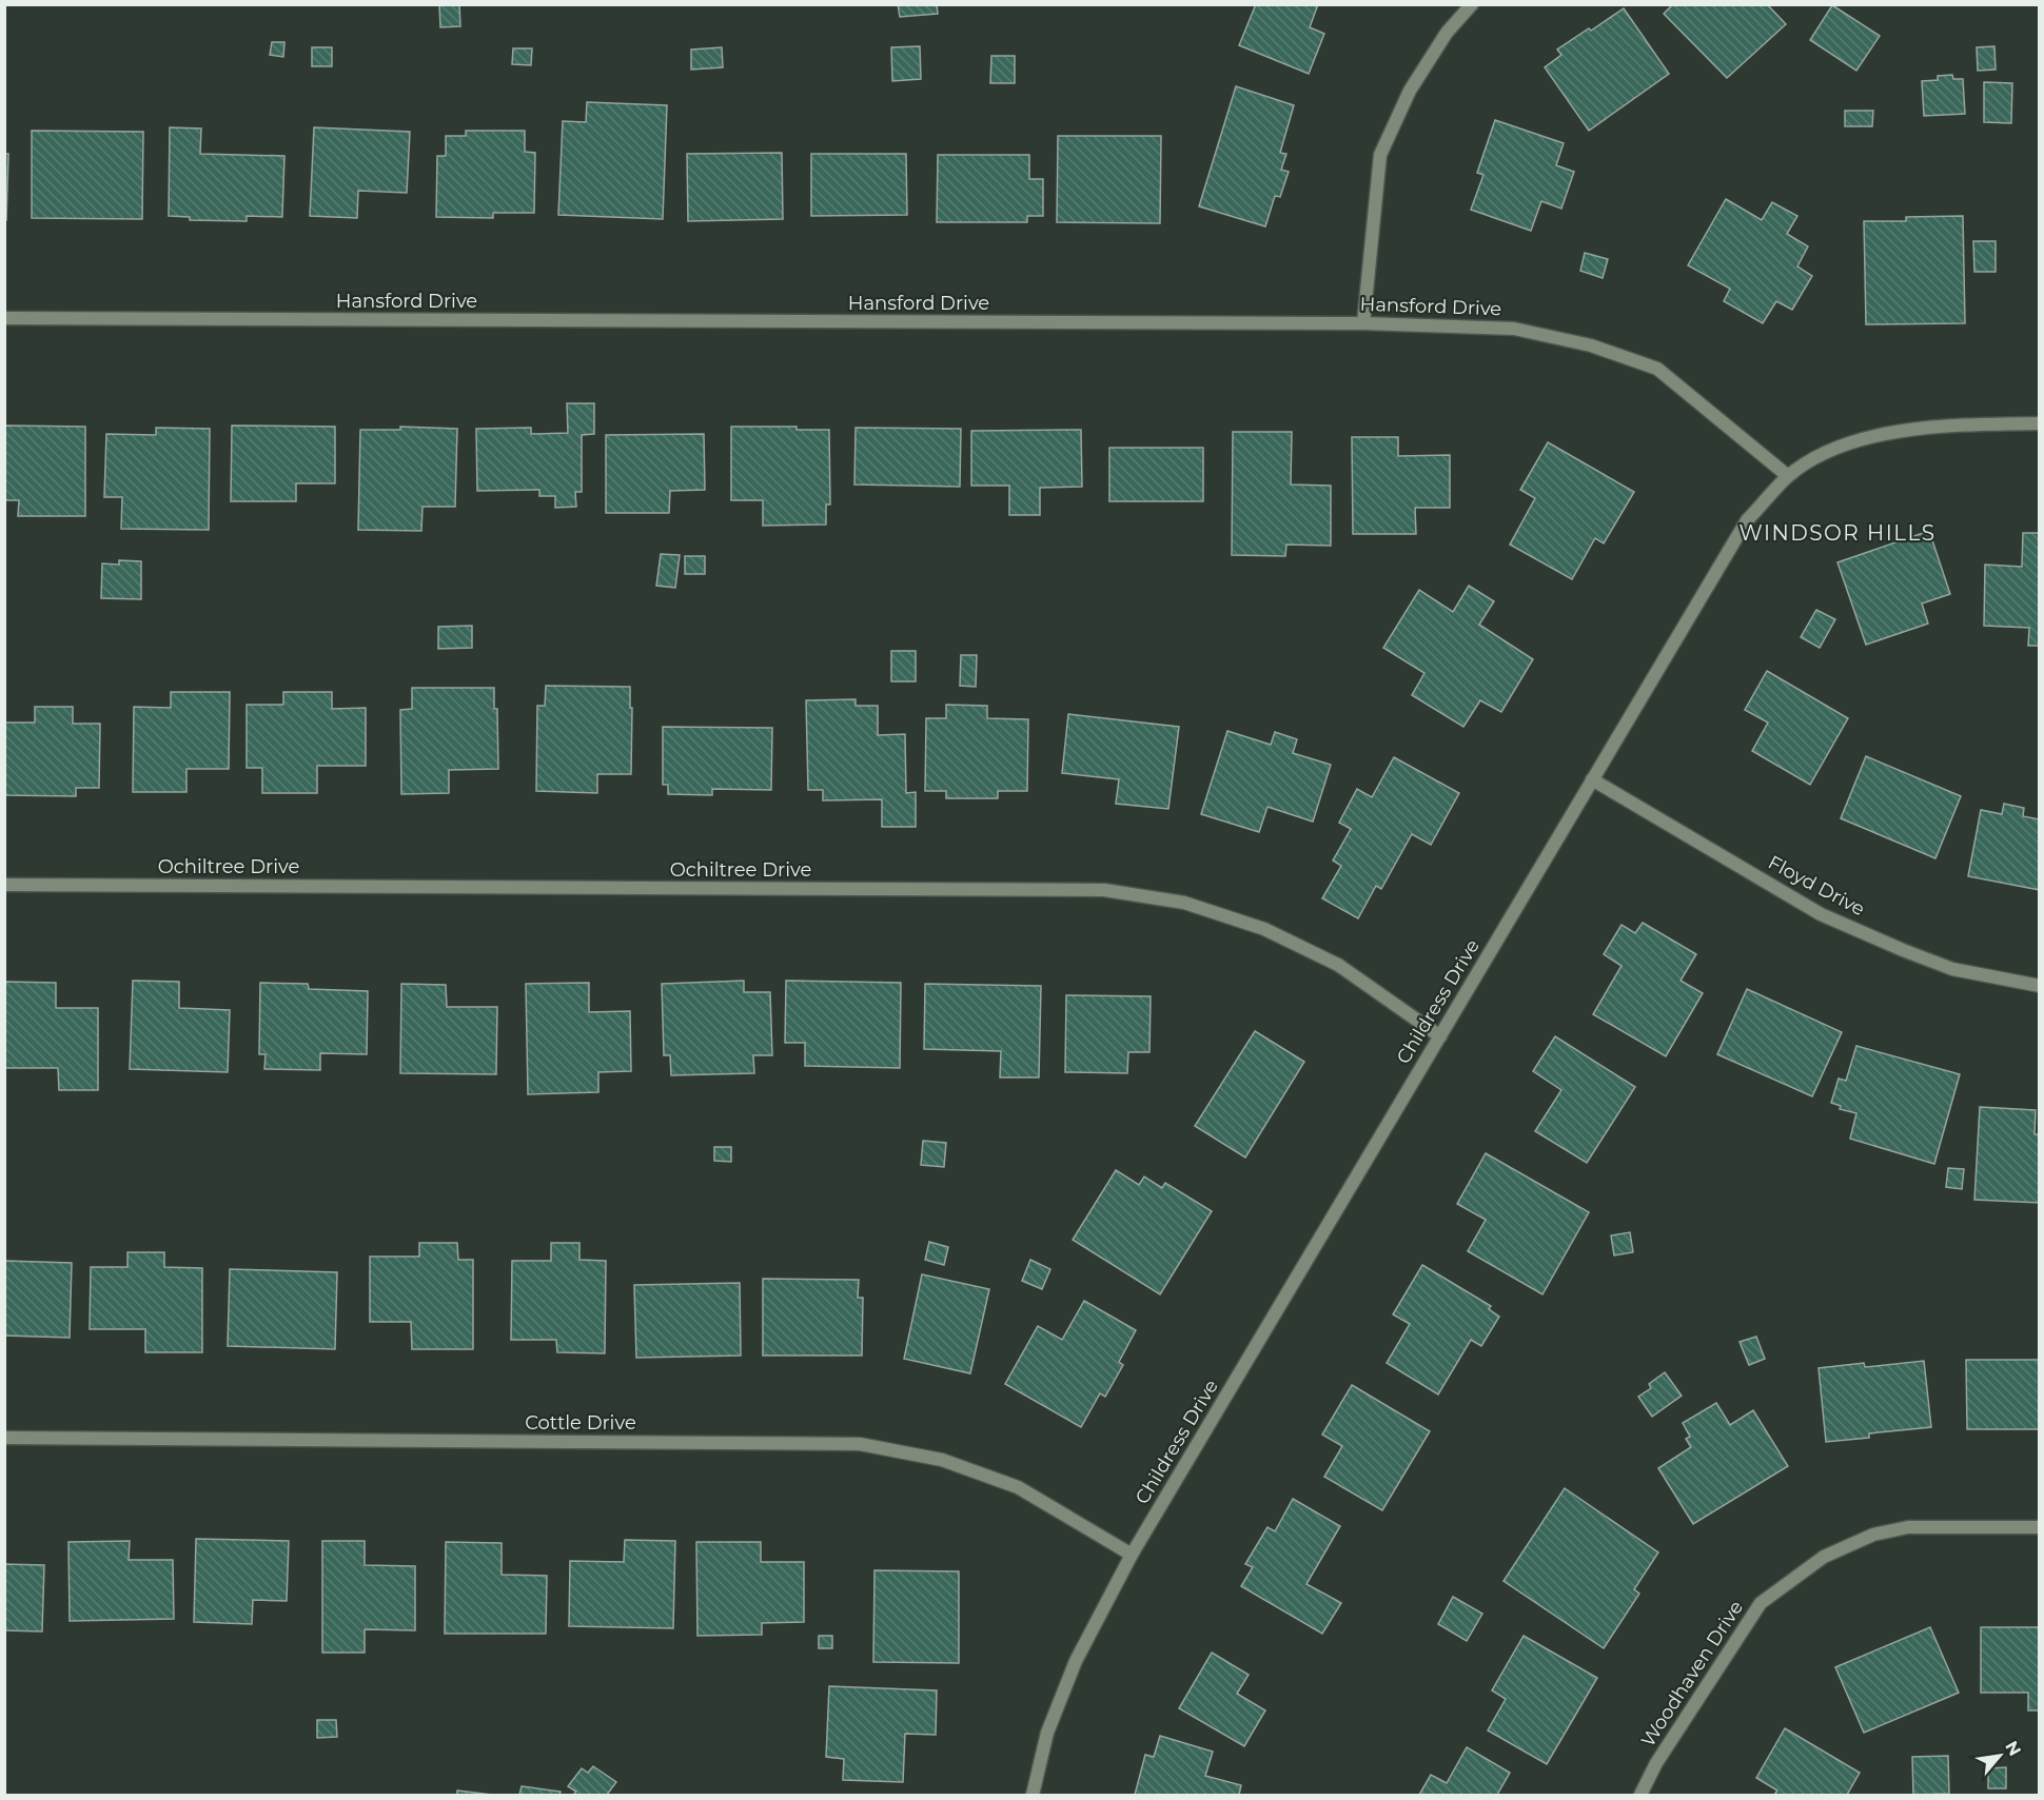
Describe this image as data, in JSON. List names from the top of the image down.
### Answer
{
  "streets": {
    "street": [
      "Hansford Drive",
      "Ochiltree Drive",
      "Floyd Drive",
      "Childress Drive",
      "Cottle Drive",
      "Woodhaven Drive"
    ]
  },
  "crossings": [
    ["Hansford Drive", "Childress Drive"],
    ["Ochiltree Drive", "Childress Drive"],
    ["Floyd Drive", "Childress Drive"],
    ["Childress Drive", "Cottle Drive"]
  ],
  "districts": ["WINDSOR HILLS"],
  "north": "top right"
}
